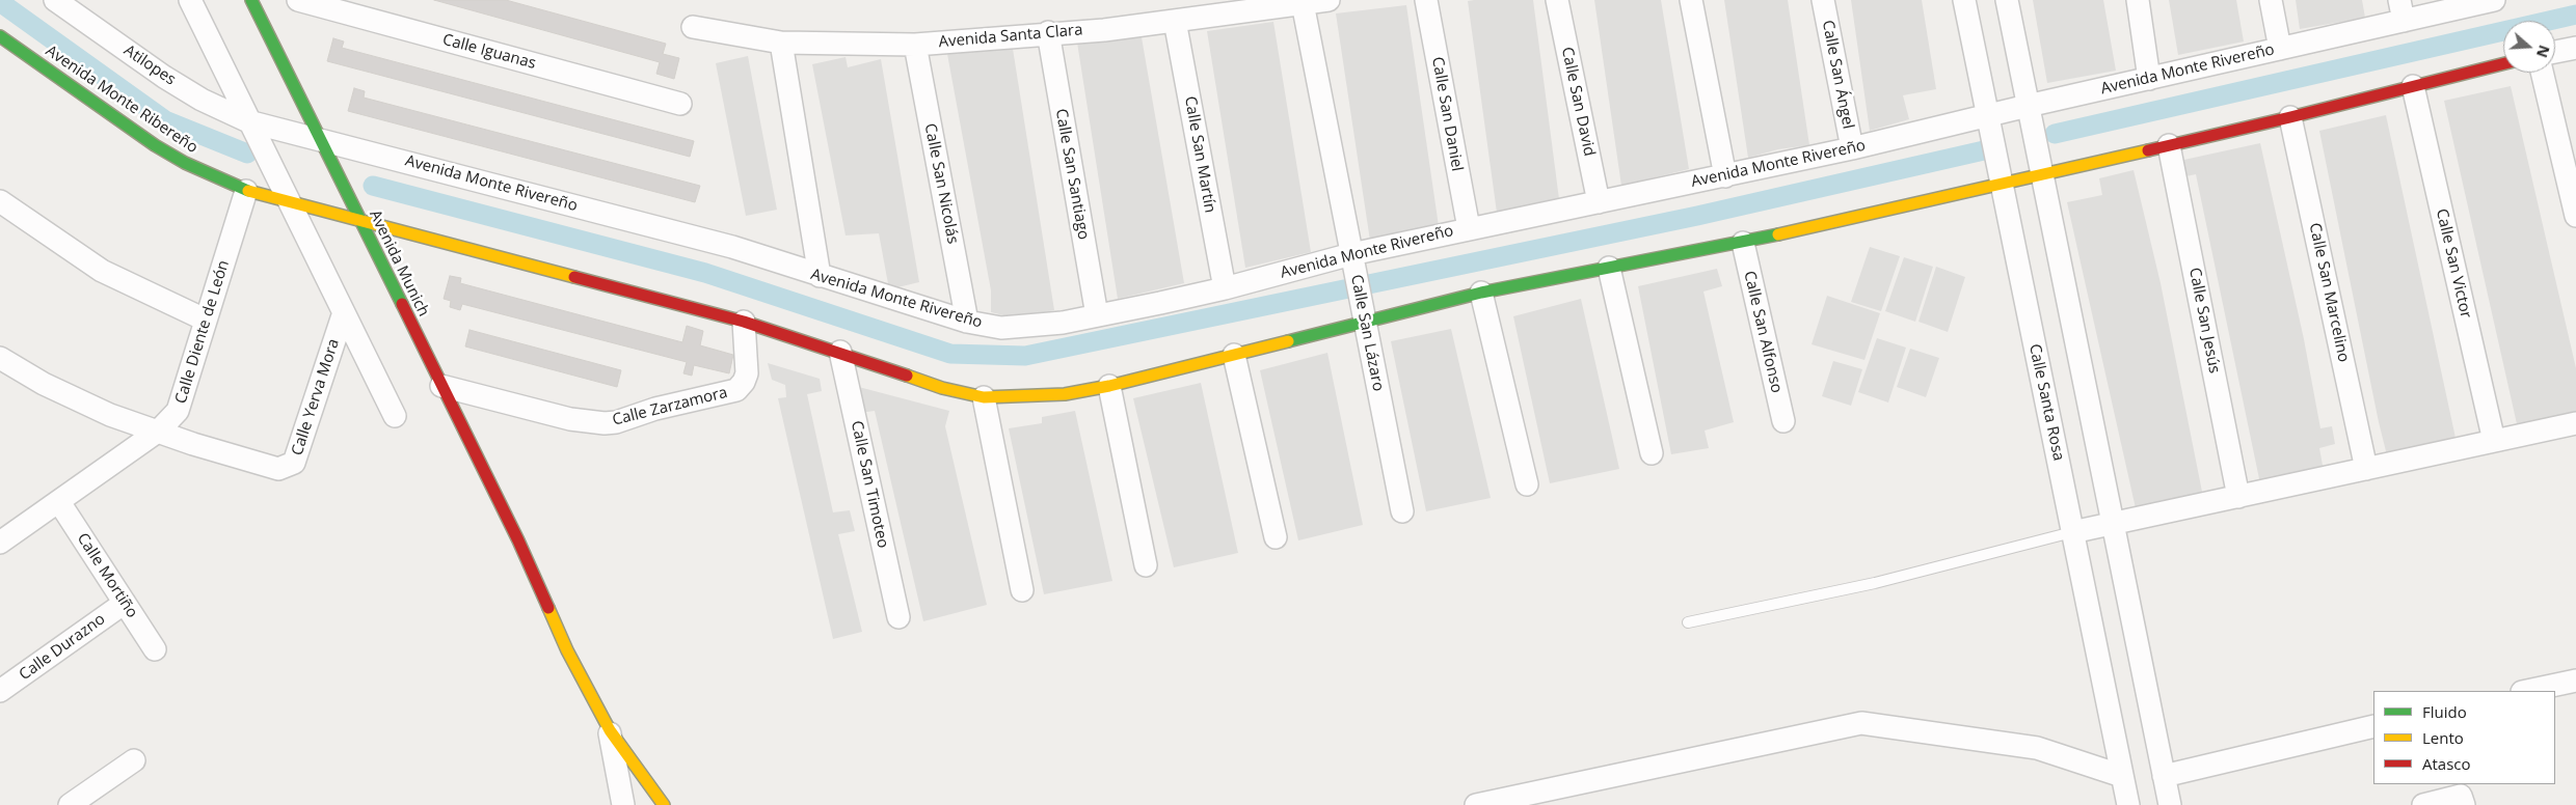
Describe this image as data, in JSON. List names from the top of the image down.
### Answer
{
  "streets": {
    "street": [
      "Avenida Santa Clara",
      "Calle Iguanas",
      "Atilopes",
      "Avenida Monte Rivereño",
      "Calle San Ángel",
      "Avenida Monte Ribereño",
      "Calle San David",
      "Calle San Daniel",
      "Calle San Martín",
      "Calle San Santiago",
      "Calle San Nicolás",
      "Avenida Munich",
      "Calle San Victor",
      "Calle San Marcelino",
      "Calle San Jesús",
      "Calle Diente de León",
      "Calle San Alfonso",
      "Calle San Lázaro",
      "Calle Yerva Mora",
      "Calle Santa Rosa",
      "Calle Zarzamora",
      "Calle San Timoteo",
      "Calle Mortiño",
      "Calle Durazno"
    ]
  },
  "crossings": [
    ["Avenida Santa Clara", "Calle San Martín"],
    ["Avenida Santa Clara", "Calle San Santiago"],
    ["Avenida Santa Clara", "Calle San Nicolás"],
    ["Avenida Santa Clara", "Calle San Lázaro"],
    ["Atilopes", "Avenida Monte Rivereño"],
    ["Avenida Monte Rivereño", "Calle San Ángel"],
    ["Avenida Monte Rivereño", "Calle San David"],
    ["Avenida Monte Rivereño", "Calle San Daniel"],
    ["Avenida Monte Rivereño", "Calle San Martín"],
    ["Avenida Monte Rivereño", "Calle San Santiago"],
    ["Avenida Monte Rivereño", "Calle San Nicolás"],
    ["Avenida Monte Rivereño", "Avenida Munich"],
    ["Avenida Monte Rivereño", "Calle San Lázaro"],
    ["Avenida Monte Rivereño", "Calle Santa Rosa"],
    ["Avenida Monte Ribereño", "Calle Diente de León"],
    ["Avenida Munich", "Calle Zarzamora"],
    ["Calle Diente de León", "Calle Yerva Mora"],
    ["Calle Diente de León", "Calle Mortiño"],
    ["Calle Mortiño", "Calle Durazno"]
  ],
  "legend": ["Fluido", "Lento", "Atasco"],
  "north": "right"
}
